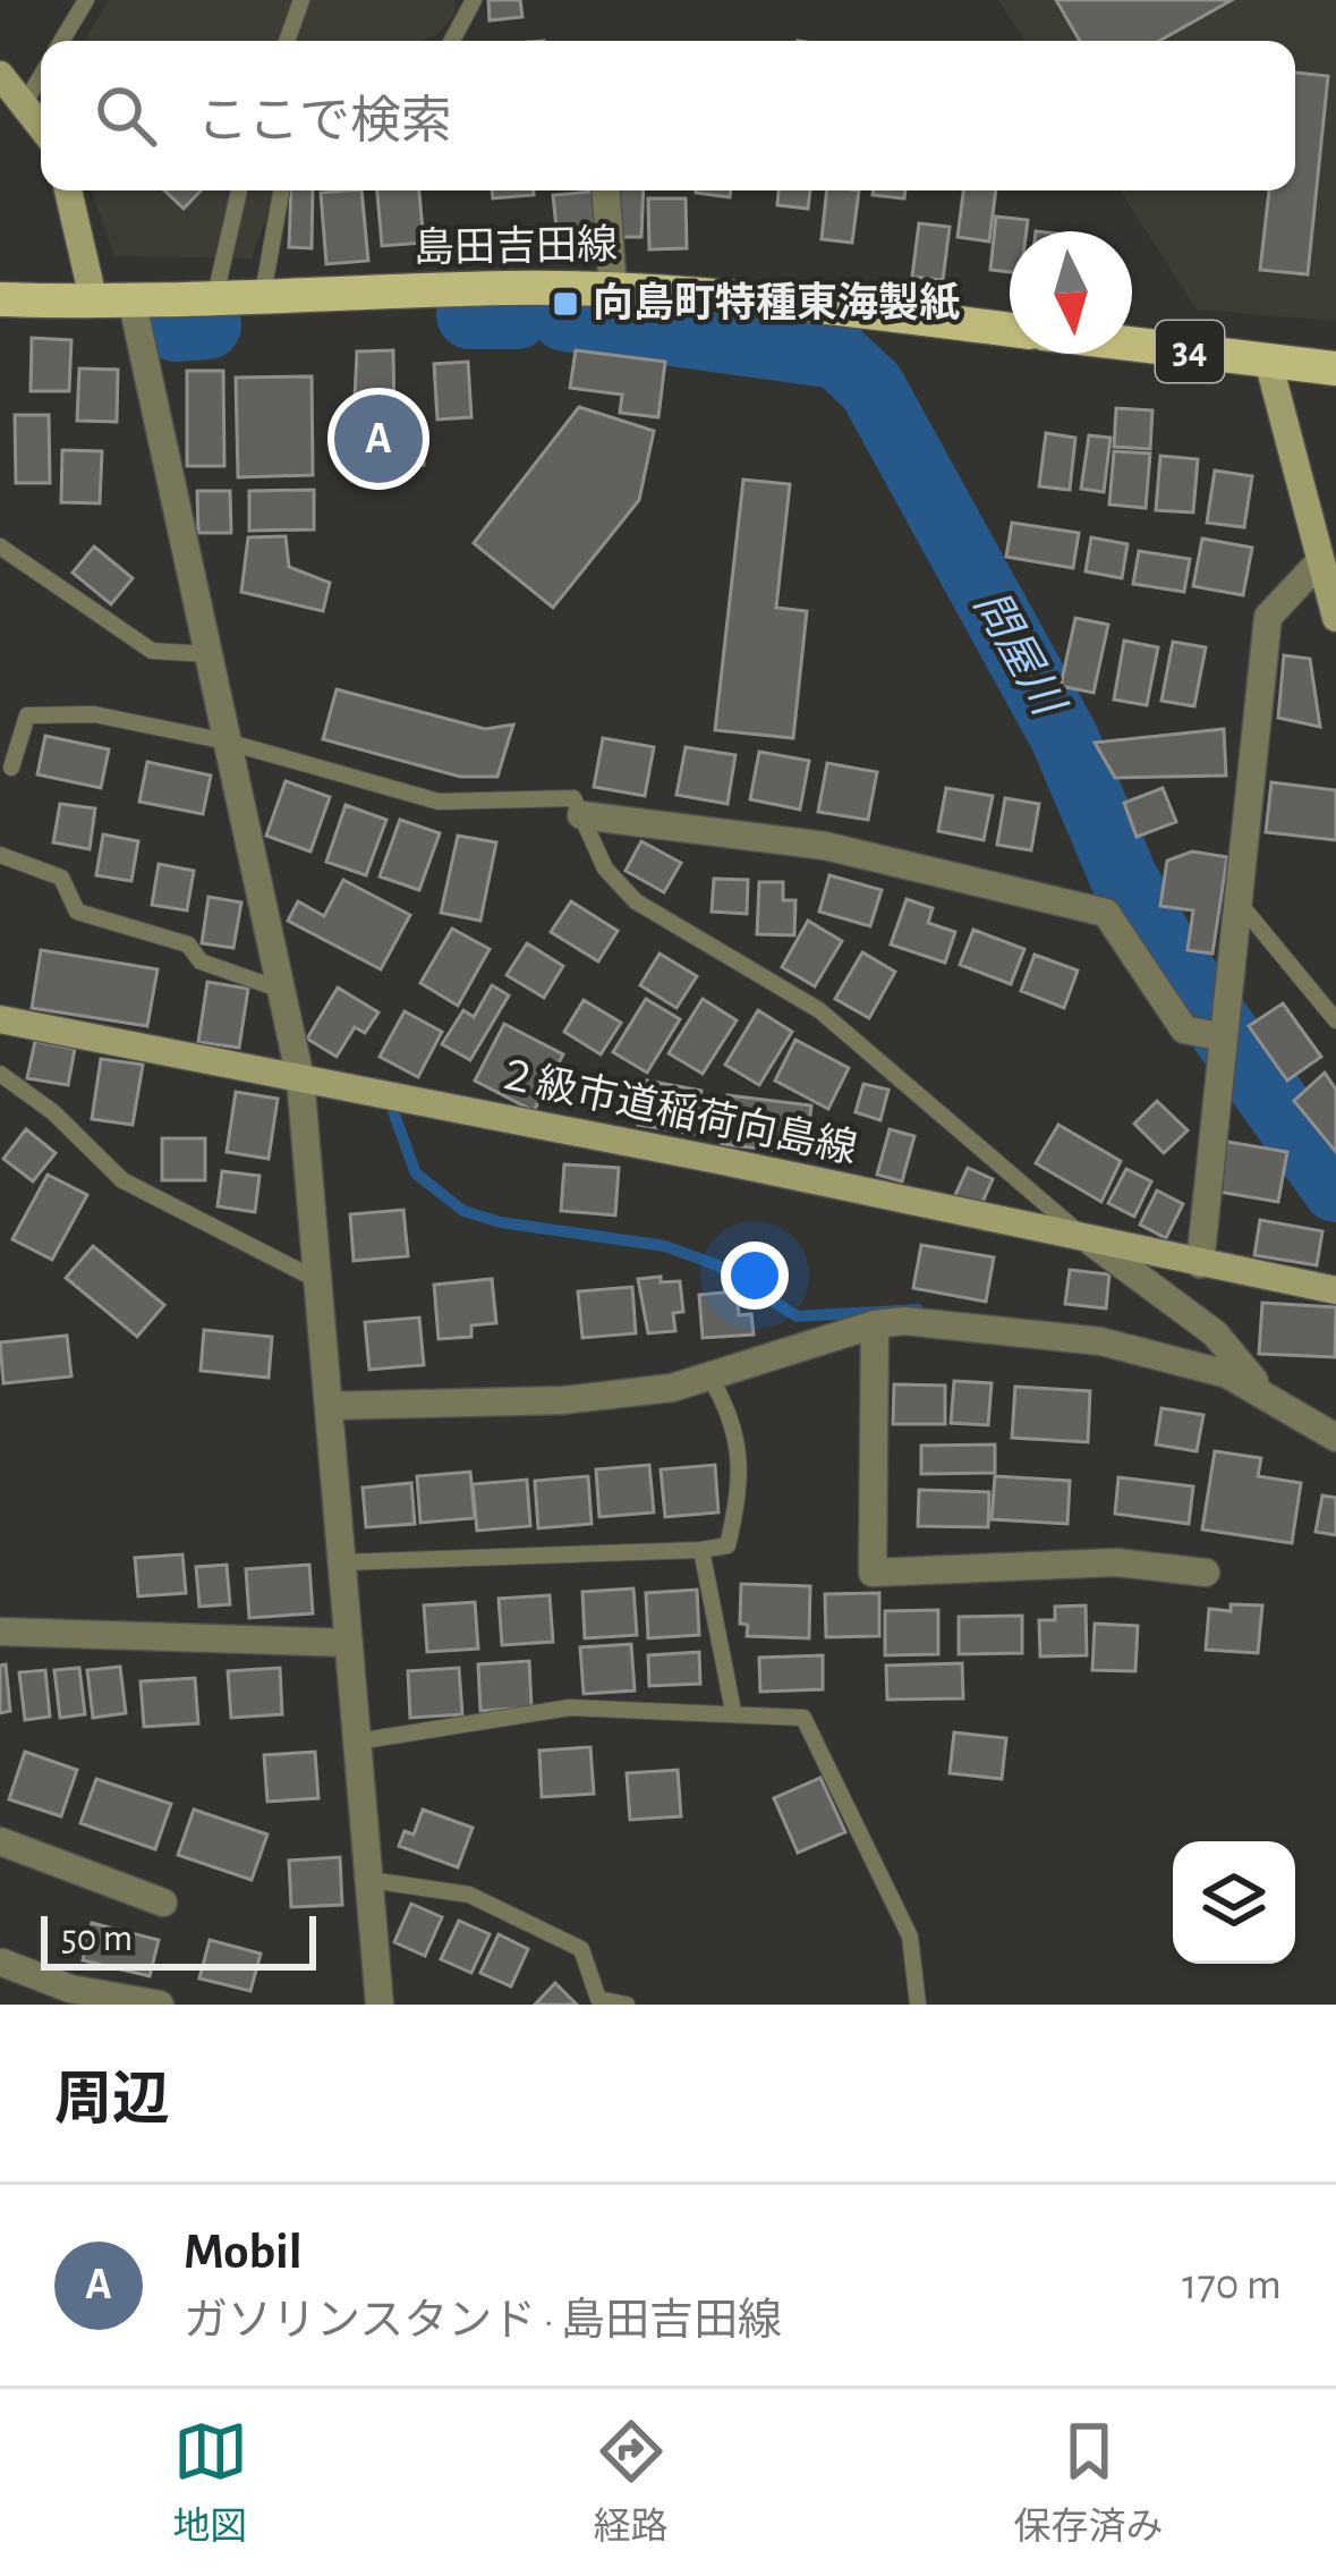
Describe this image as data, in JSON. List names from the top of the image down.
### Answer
{
  "streets": {
    "main road": ["島田吉田線", "34"],
    "street": ["２級市道稲荷向島線"]
  },
  "water": ["問屋川"],
  "places": {
    "transit": ["向島町特種東海製紙"]
  },
  "scale_bar": "50 m",
  "north": "bottom",
  "page": {
    "search": "ここで検索",
    "pins": "A",
    "scale": "50 m",
    "heading": "周辺",
    "list": [
      {
        "mark": "A",
        "name": "Mobil",
        "note": "ガソリンスタンド · 島田吉田線",
        "value": "170 m"
      }
    ],
    "nav": ["地図", "経路", "保存済み"]
  }
}
